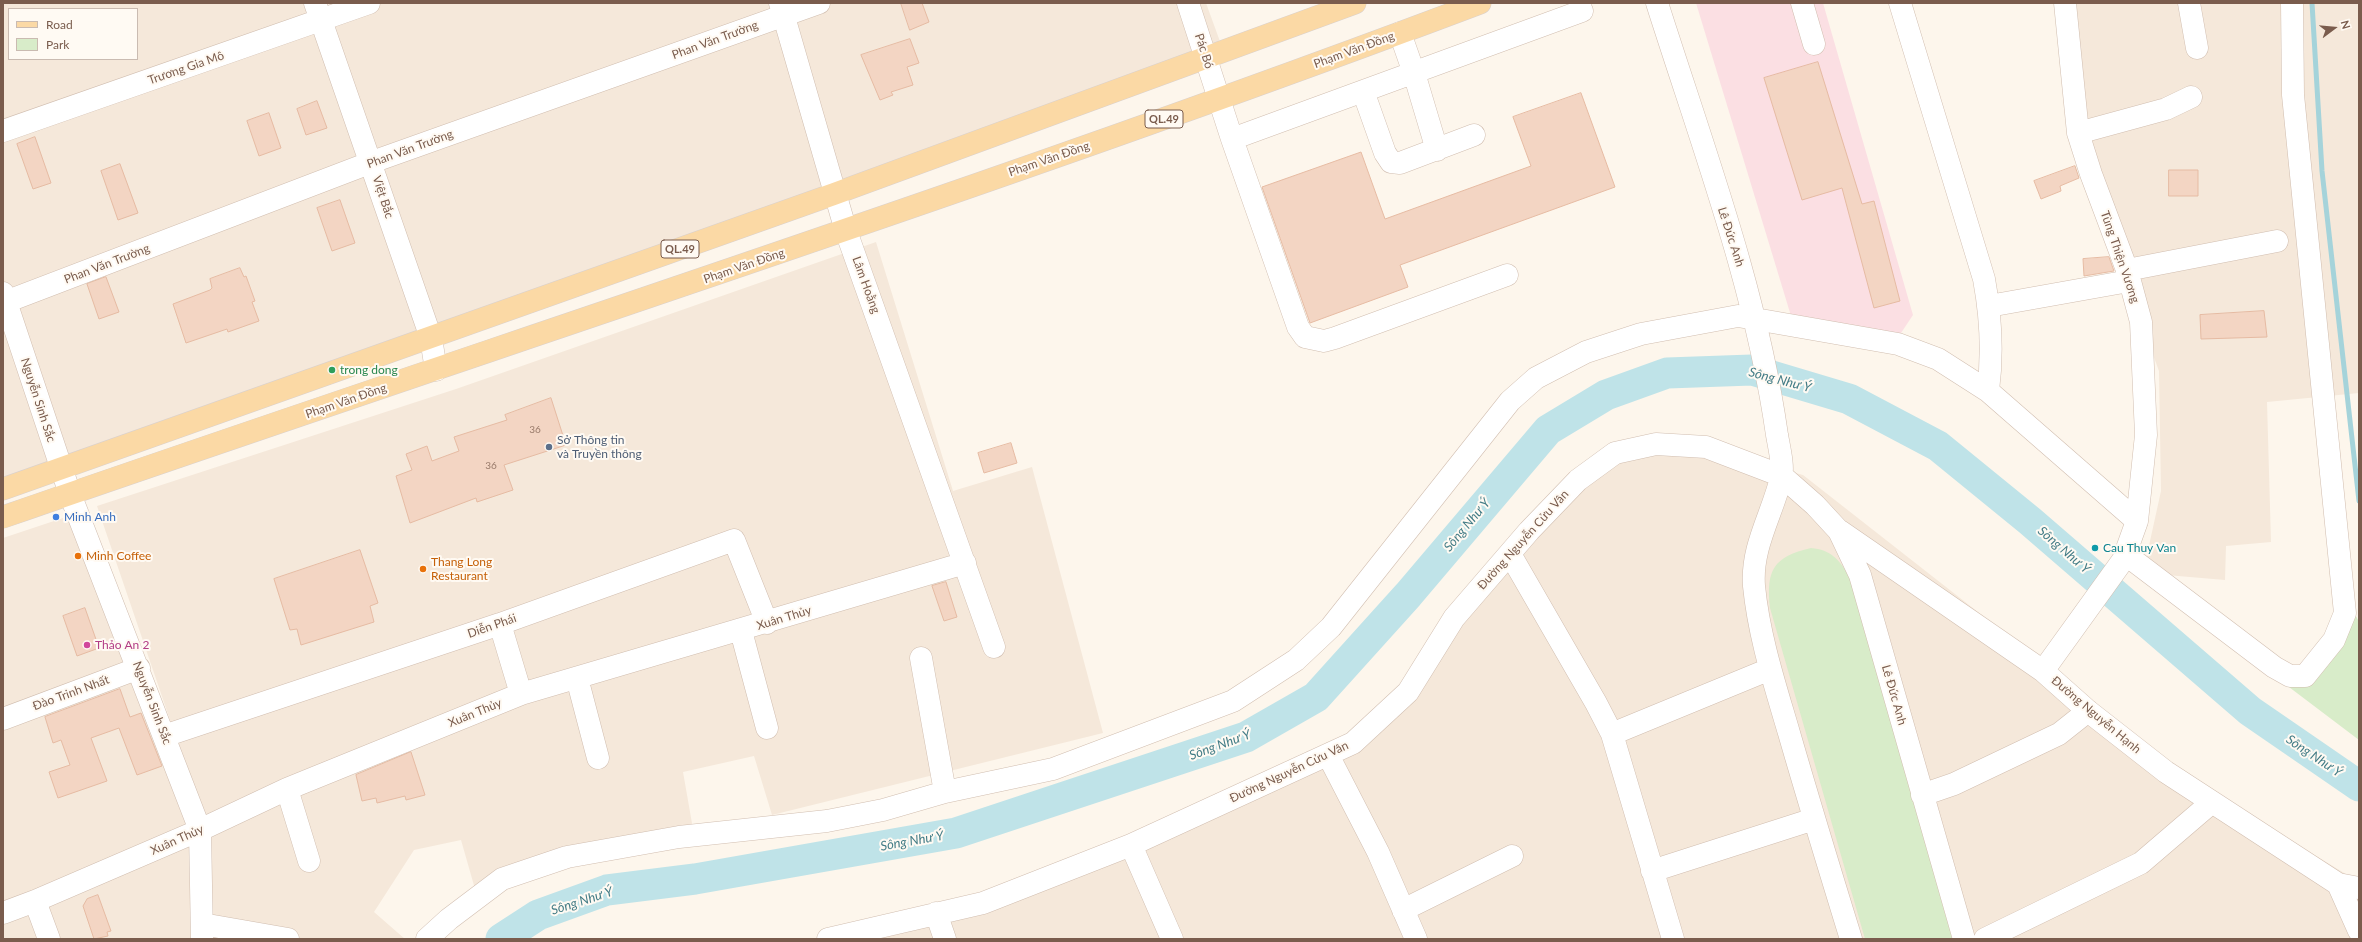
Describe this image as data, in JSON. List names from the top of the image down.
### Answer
{
  "streets": {
    "main road": ["Phạm Văn Đồng", "QL.49"],
    "street": [
      "Phan Văn Trường",
      "Pác Bó",
      "Trương Gia Mô",
      "Việt Bắc",
      "Lê Đức Anh",
      "Tùng Thiện Vương",
      "Lâm Hoằng",
      "Nguyễn Sinh Sắc",
      "Đường Nguyễn Cửu Vân",
      "Xuân Thủy",
      "Diễn Phái",
      "Đào Trinh Nhất",
      "Đường Nguyễn Hạnh"
    ]
  },
  "crossings": [
    ["Phan Văn Trường", "Việt Bắc"],
    ["Phan Văn Trường", "Lâm Hoằng"],
    ["Phan Văn Trường", "Nguyễn Sinh Sắc"],
    ["Phạm Văn Đồng", "Pác Bó"],
    ["Phạm Văn Đồng", "Việt Bắc"],
    ["Phạm Văn Đồng", "Lâm Hoằng"],
    ["Phạm Văn Đồng", "Nguyễn Sinh Sắc"],
    ["Pác Bó", "QL.49"],
    ["Trương Gia Mô", "Việt Bắc"],
    ["QL.49", "Việt Bắc"],
    ["QL.49", "Lâm Hoằng"],
    ["QL.49", "Nguyễn Sinh Sắc"],
    ["Lê Đức Anh", "Đường Nguyễn Cửu Vân"],
    ["Lê Đức Anh", "Đường Nguyễn Hạnh"],
    ["Tùng Thiện Vương", "Đường Nguyễn Hạnh"],
    ["Lâm Hoằng", "Xuân Thủy"],
    ["Nguyễn Sinh Sắc", "Xuân Thủy"],
    ["Nguyễn Sinh Sắc", "Diễn Phái"],
    ["Nguyễn Sinh Sắc", "Đào Trinh Nhất"],
    ["Xuân Thủy", "Diễn Phái"]
  ],
  "water": ["Sông Như Ý"],
  "places": [
    "trong dong",
    "Sở Thông tin và Truyền thông",
    "Minh Anh",
    "Cau Thuy Van",
    "Minh Coffee",
    "Thang Long Restaurant",
    "Thảo An 2"
  ],
  "house_numbers": ["36", "36"],
  "legend": ["Road", "Park"],
  "north": "right"
}
